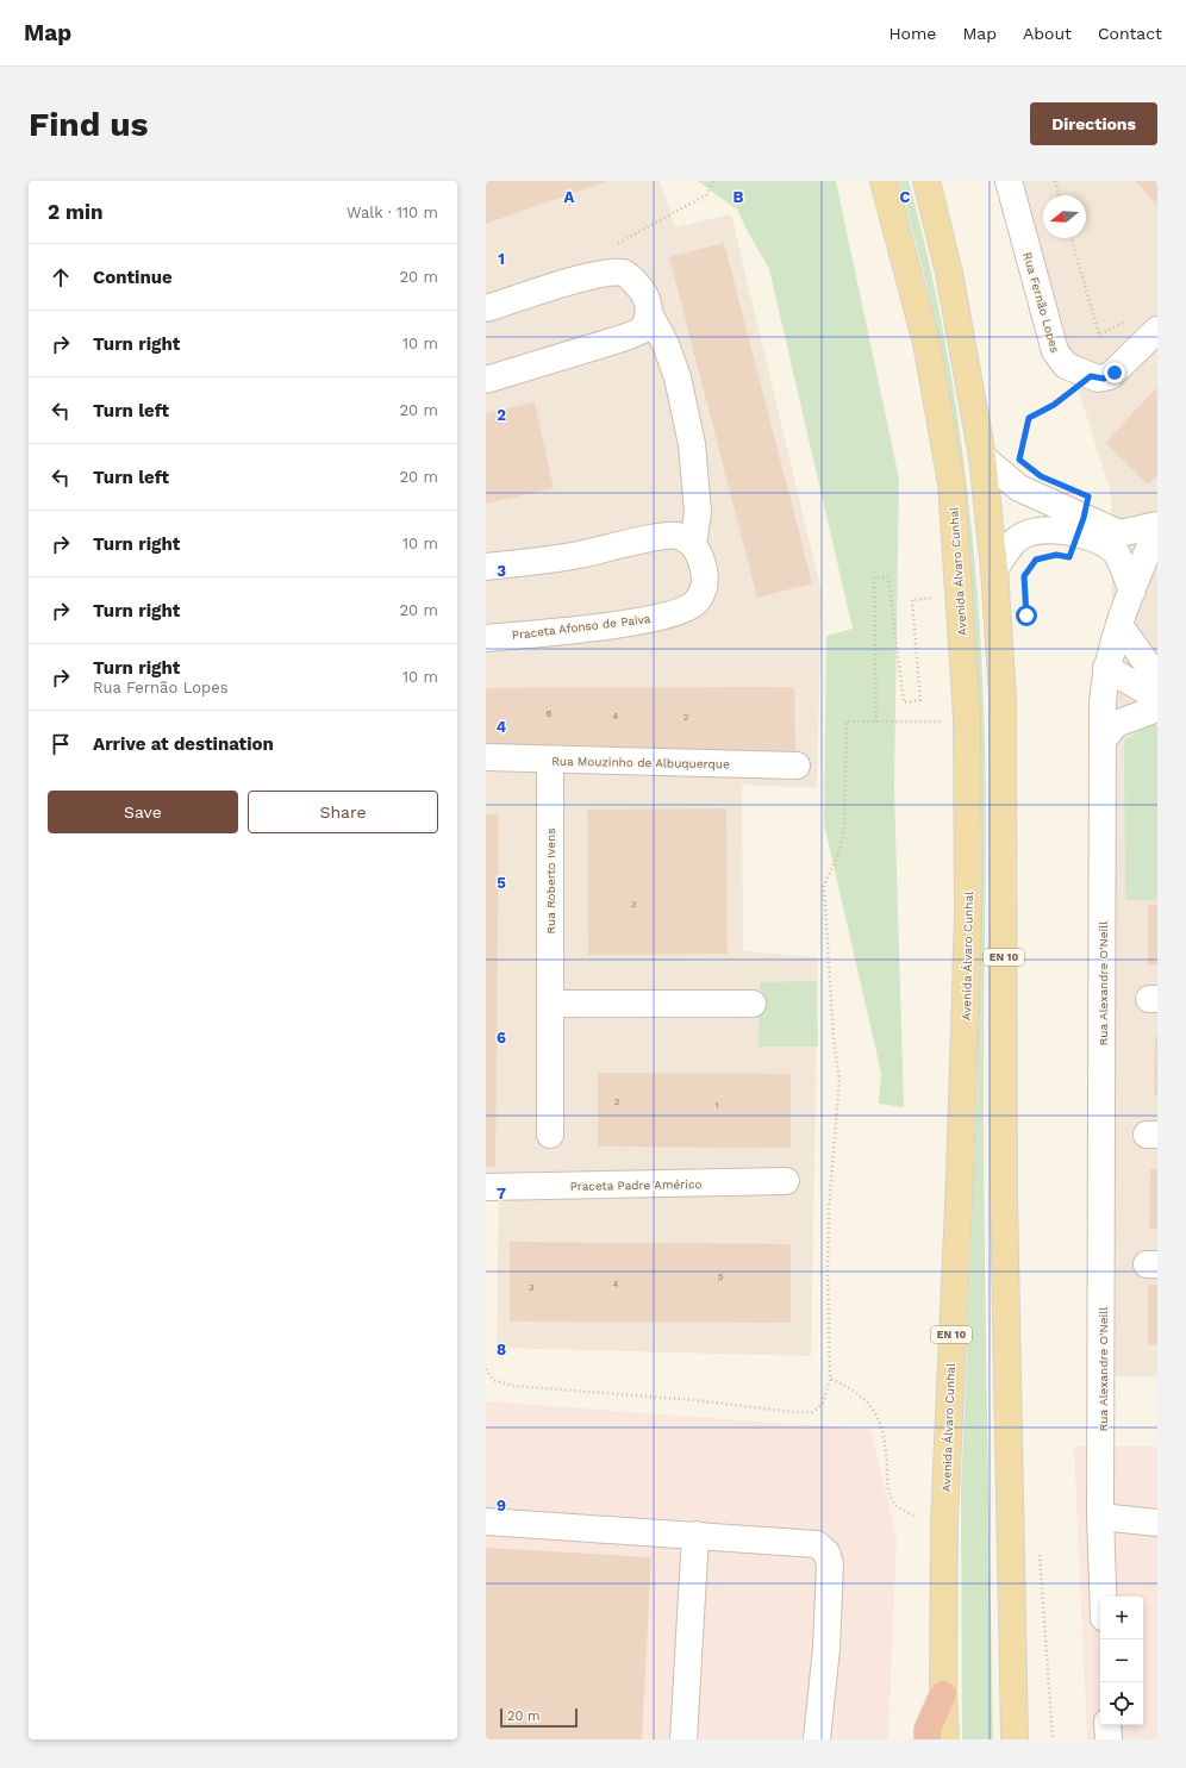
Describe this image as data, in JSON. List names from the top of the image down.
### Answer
{
  "streets": {
    "main road": ["Avenida Álvaro Cunhal", "EN 10"],
    "street": [
      "Rua Fernão Lopes",
      "Praceta Afonso de Paiva",
      "Rua Mouzinho de Albuquerque",
      "Rua Roberto Ivens",
      "Rua Alexandre O'Neill",
      "Praceta Padre Américo"
    ]
  },
  "crossings": [
    ["Rua Mouzinho de Albuquerque", "Rua Roberto Ivens"]
  ],
  "house_numbers": [
    "6",
    "4",
    "2",
    "3",
    "2",
    "1",
    "5",
    "4",
    "3"
  ],
  "scale_bar": "20 m",
  "north": "left",
  "page": {
    "header": "Map",
    "nav": [
      "Home",
      "Map",
      "About",
      "Contact"
    ],
    "buttons": [
      "Directions",
      ["Save", "Share"]
    ],
    "title": "Find us",
    "heading": ["2 min", "Walk · 110 m"],
    "list": [
      ["Continue", "20 m"],
      ["Turn right", "10 m"],
      ["Turn left", "20 m"],
      ["Turn left", "20 m"],
      ["Turn right", "10 m"],
      ["Turn right", "20 m"],
      ["Turn right", "Rua Fernão Lopes", "10 m"],
      "Arrive at destination"
    ],
    "map_buttons": ["+", "−"],
    "scale": "20 m"
  },
  "grid": {
    "columns": ["A", "B", "C"],
    "rows": [
      "1",
      "2",
      "3",
      "4",
      "5",
      "6",
      "7",
      "8",
      "9"
    ]
  }
}
